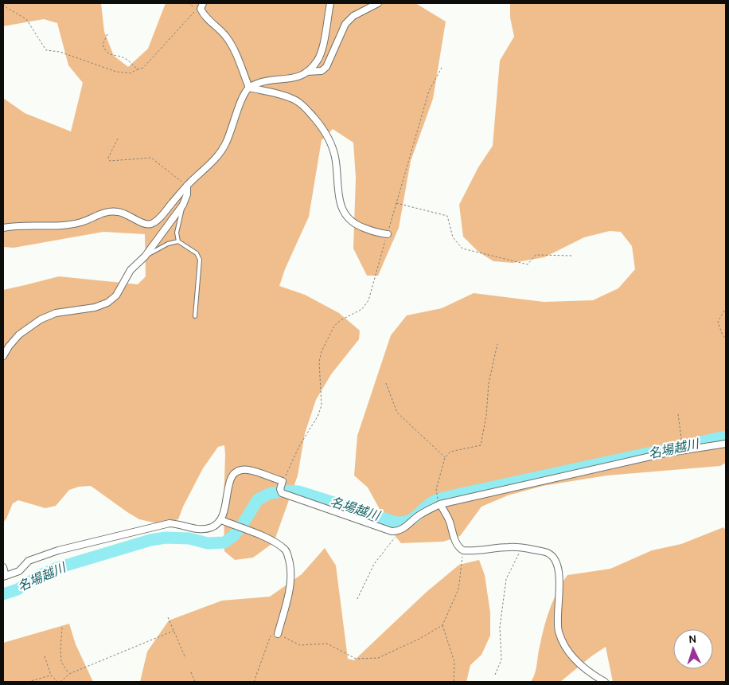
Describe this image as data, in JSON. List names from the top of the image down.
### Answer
{
  "water": ["名場越川"],
  "north": "top"
}
